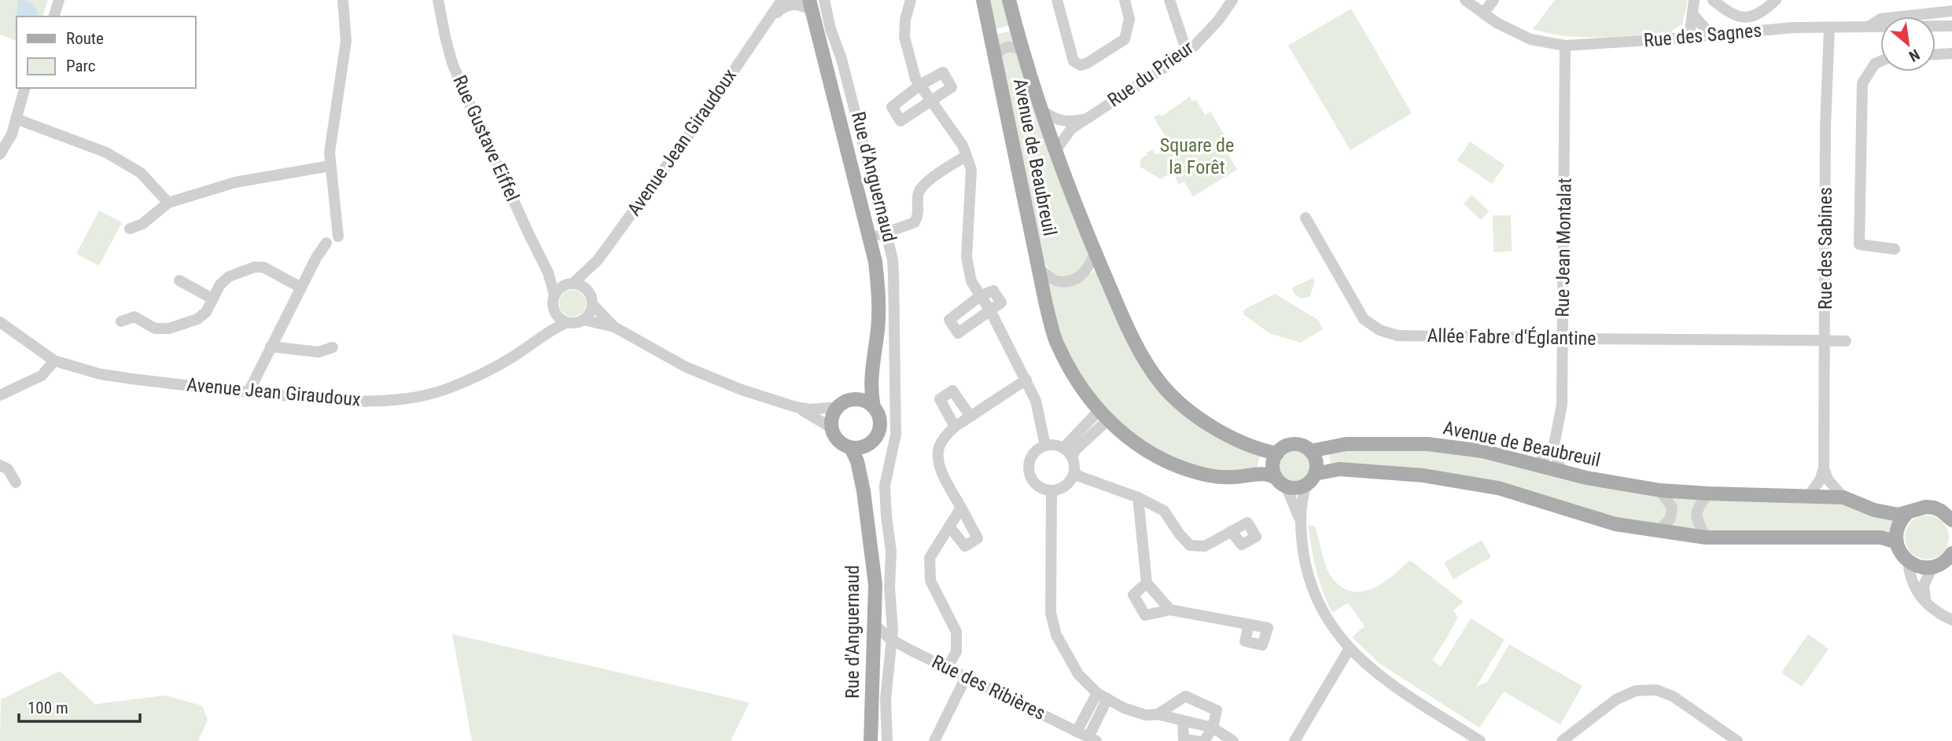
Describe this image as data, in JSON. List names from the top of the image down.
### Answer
{
  "streets": {
    "main road": ["Avenue de Beaubreuil", "Rue d'Anguernaud"],
    "street": [
      "Rue des Sagnes",
      "Rue du Prieur",
      "Rue Gustave Eiffel",
      "Avenue Jean Giraudoux",
      "Rue Jean Montalat",
      "Rue des Sabines",
      "Allée Fabre d'Églantine",
      "Rue des Ribières"
    ]
  },
  "crossings": [
    ["Rue des Sagnes", "Rue Jean Montalat"],
    ["Rue des Sagnes", "Rue des Sabines"],
    ["Rue du Prieur", "Avenue de Beaubreuil"],
    ["Rue Gustave Eiffel", "Avenue Jean Giraudoux"],
    ["Avenue Jean Giraudoux", "Rue d'Anguernaud"],
    ["Avenue de Beaubreuil", "Rue des Sabines"],
    ["Rue d'Anguernaud", "Rue des Ribières"]
  ],
  "parks": ["Square de la Forêt"],
  "legend": ["Route", "Parc"],
  "scale_bar": "100 m",
  "north": "bottom right"
}
